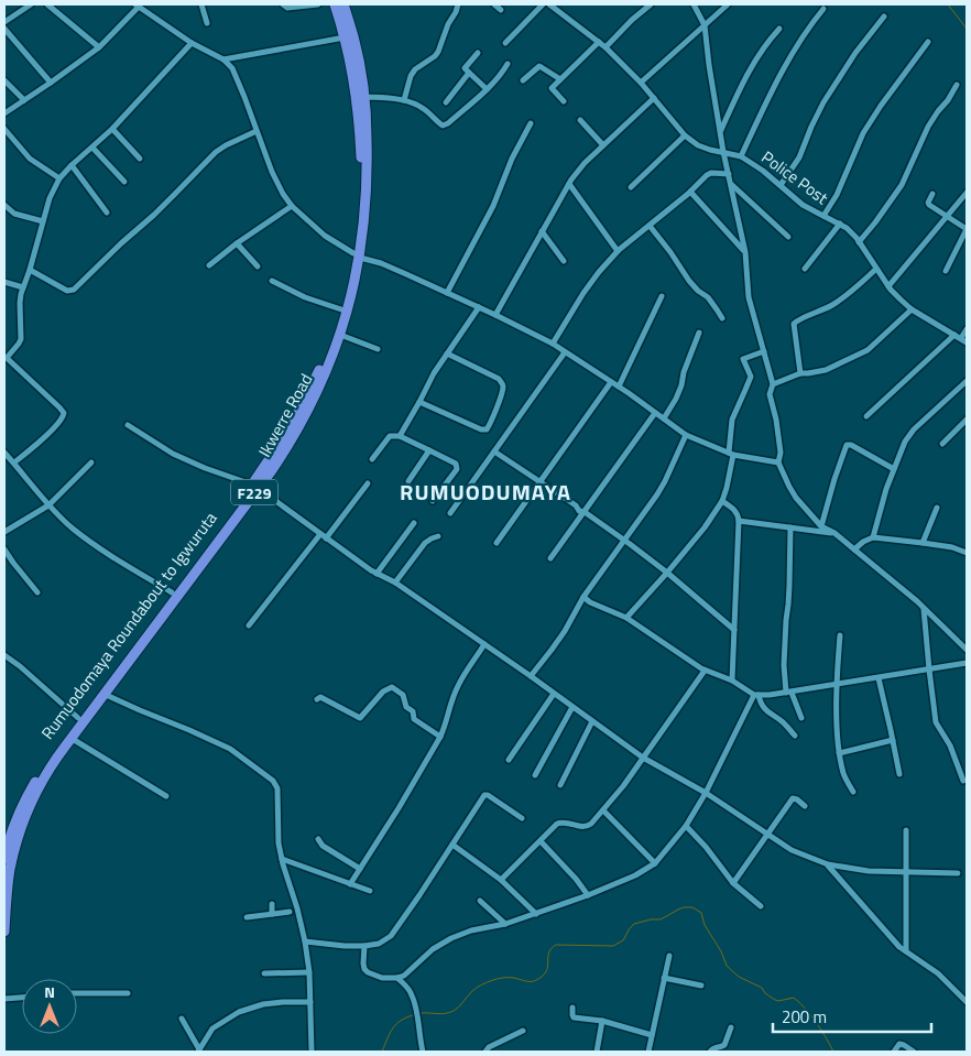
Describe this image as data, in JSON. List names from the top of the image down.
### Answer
{
  "streets": {
    "main road": ["Ikwerre Road", "F229", "Rumuodomaya Roundabout to Igwuruta"],
    "street": ["Police Post"]
  },
  "crossings": [
    ["Ikwerre Road", "Rumuodomaya Roundabout to Igwuruta"]
  ],
  "districts": ["RUMUODUMAYA"],
  "scale_bar": "200 m",
  "north": "top"
}
